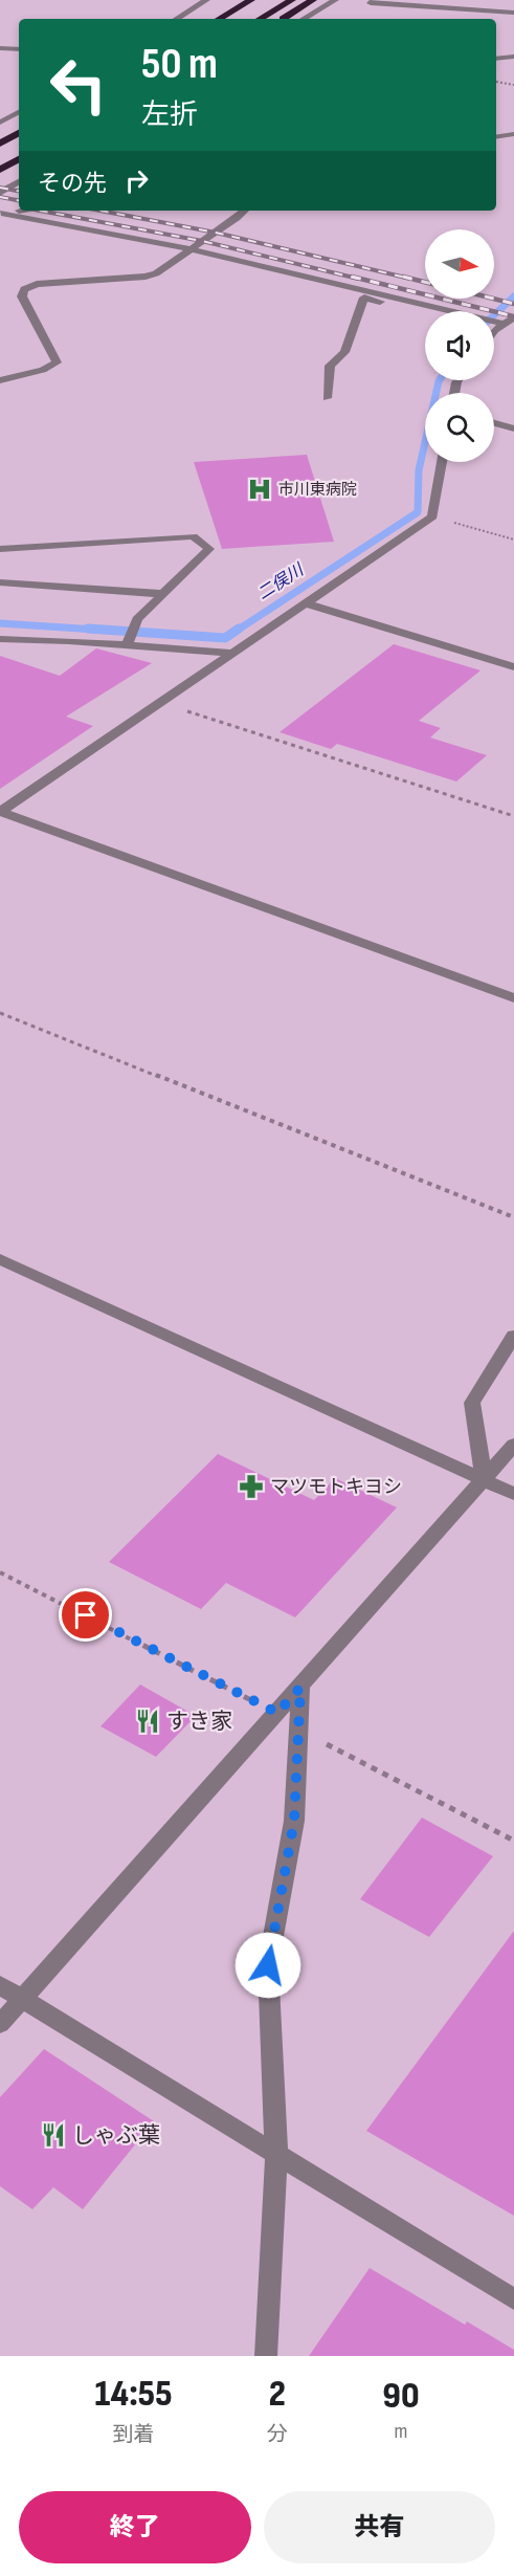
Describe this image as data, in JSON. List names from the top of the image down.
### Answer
{
  "water": ["二俣川"],
  "places": {
    "hospital": ["市川東病院"],
    "pharmacy": ["マツモトキヨシ"],
    "restaurant": ["すき家", "しゃぶ葉"]
  },
  "north": "right",
  "page": {
    "turn": ["50 m", "左折"],
    "then": "その先",
    "eta": [
      "14:55",
      "到着",
      "2",
      "分",
      "90",
      "m"
    ],
    "buttons": ["終了", "共有"]
  }
}
